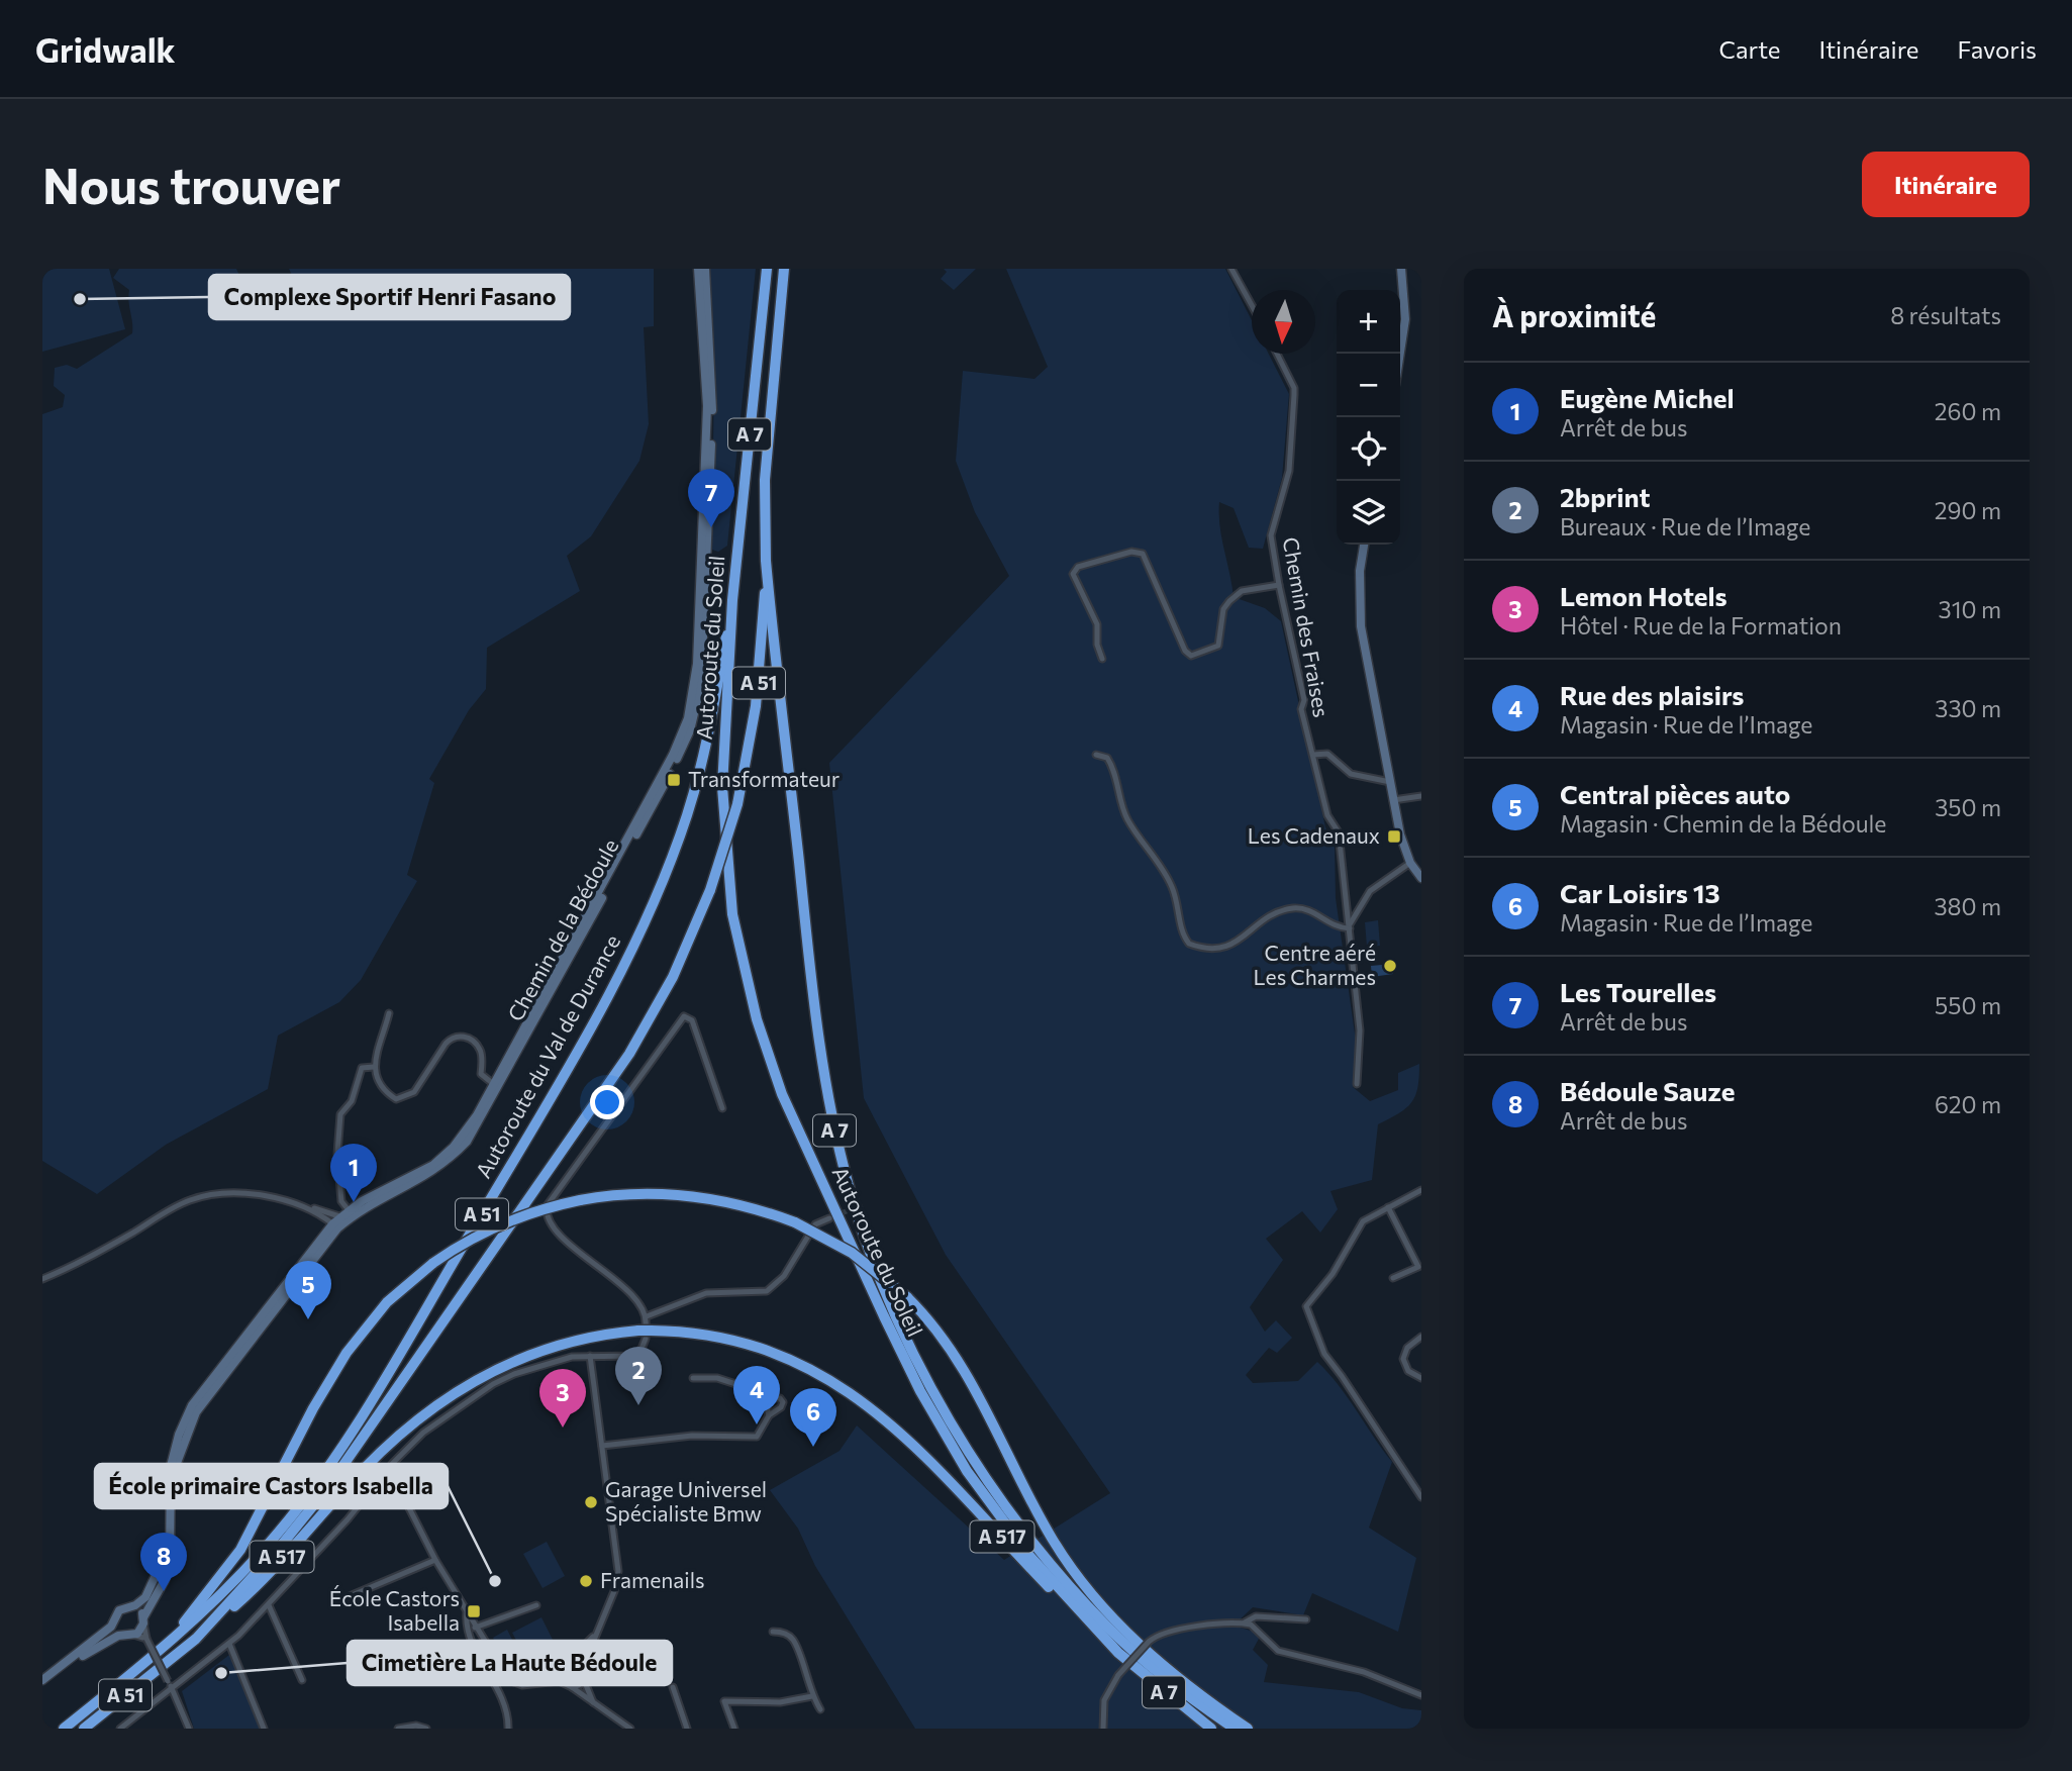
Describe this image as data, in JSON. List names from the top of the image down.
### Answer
{
  "streets": {
    "highway": [
      "A 7",
      "Autoroute du Soleil",
      "A 51",
      "Autoroute du Val de Durance",
      "A 517"
    ],
    "street": ["Chemin des Fraises", "Chemin de la Bédoule"]
  },
  "crossings": [
    ["Autoroute du Soleil", "A 51"],
    ["Autoroute du Soleil", "Autoroute du Val de Durance"],
    ["Autoroute du Soleil", "A 517"],
    ["A 51", "A 517"],
    ["Autoroute du Val de Durance", "A 517"]
  ],
  "places": {
    "other": [
      "Complexe Sportif Henri Fasano",
      "Centre aéré Les Charmes",
      "Garage Universel Spécialiste Bmw",
      "École primaire Castors Isabella",
      "Framenails",
      "Cimetière La Haute Bédoule"
    ],
    "transit": ["Transformateur", "Les Cadenaux", "École Castors Isabella"]
  },
  "north": "bottom",
  "page": {
    "header": "Gridwalk",
    "nav": ["Carte", "Itinéraire", "Favoris"],
    "buttons": "Itinéraire",
    "title": "Nous trouver",
    "heading": ["À proximité", "8 résultats"],
    "map_buttons": ["+", "−"],
    "list": [
      {
        "mark": "1",
        "name": "Eugène Michel",
        "note": "Arrêt de bus",
        "value": "260 m"
      },
      {
        "mark": "2",
        "name": "2bprint",
        "note": "Bureaux · Rue de l’Image",
        "value": "290 m"
      },
      {
        "mark": "3",
        "name": "Lemon Hotels",
        "note": "Hôtel · Rue de la Formation",
        "value": "310 m"
      },
      {
        "mark": "4",
        "name": "Rue des plaisirs",
        "note": "Magasin · Rue de l’Image",
        "value": "330 m"
      },
      {
        "mark": "5",
        "name": "Central pièces auto",
        "note": "Magasin · Chemin de la Bédoule",
        "value": "350 m"
      },
      {
        "mark": "6",
        "name": "Car Loisirs 13",
        "note": "Magasin · Rue de l’Image",
        "value": "380 m"
      },
      {
        "mark": "7",
        "name": "Les Tourelles",
        "note": "Arrêt de bus",
        "value": "550 m"
      },
      {
        "mark": "8",
        "name": "Bédoule Sauze",
        "note": "Arrêt de bus",
        "value": "620 m"
      }
    ],
    "pins": [
      "7",
      "1",
      "5",
      "2",
      "4",
      "3",
      "6",
      "8"
    ]
  }
}
